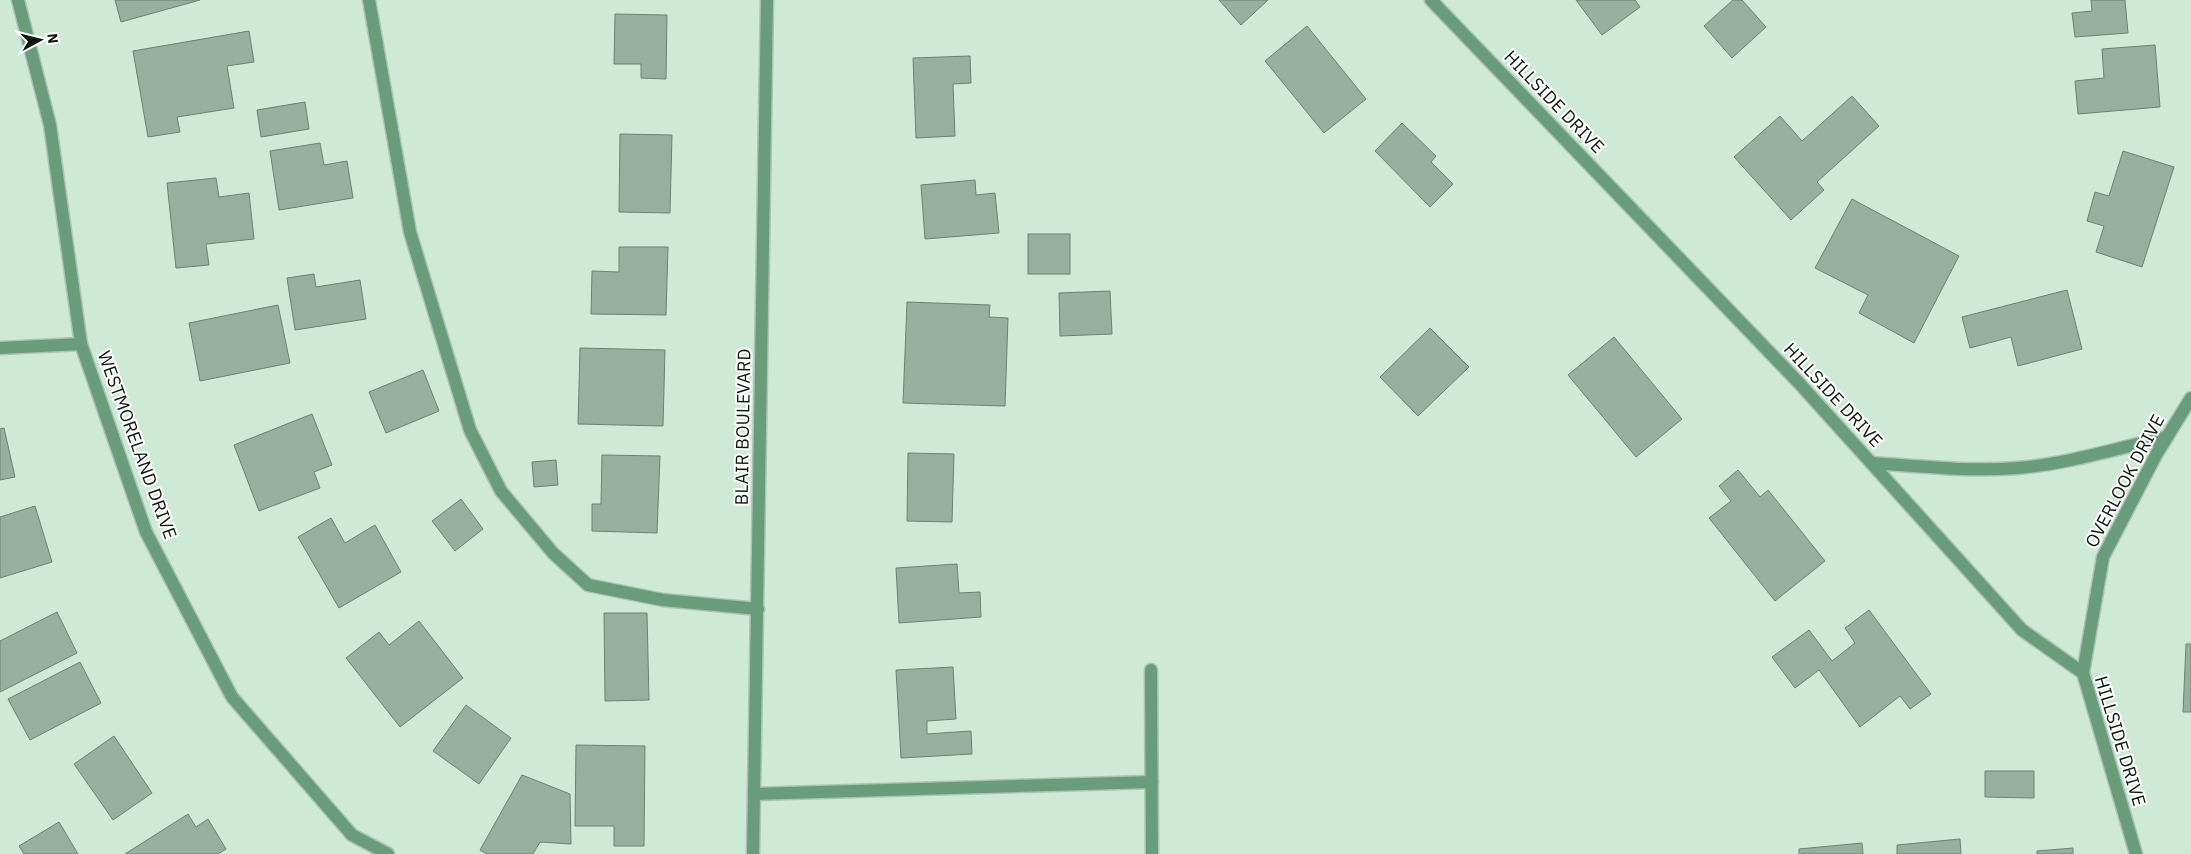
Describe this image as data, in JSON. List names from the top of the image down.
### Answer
{
  "streets": {
    "street": [
      "HILLSIDE DRIVE",
      "BLAIR BOULEVARD",
      "WESTMORELAND DRIVE",
      "OVERLOOK DRIVE"
    ]
  },
  "crossings": [
    ["HILLSIDE DRIVE", "OVERLOOK DRIVE"]
  ],
  "north": "right"
}
